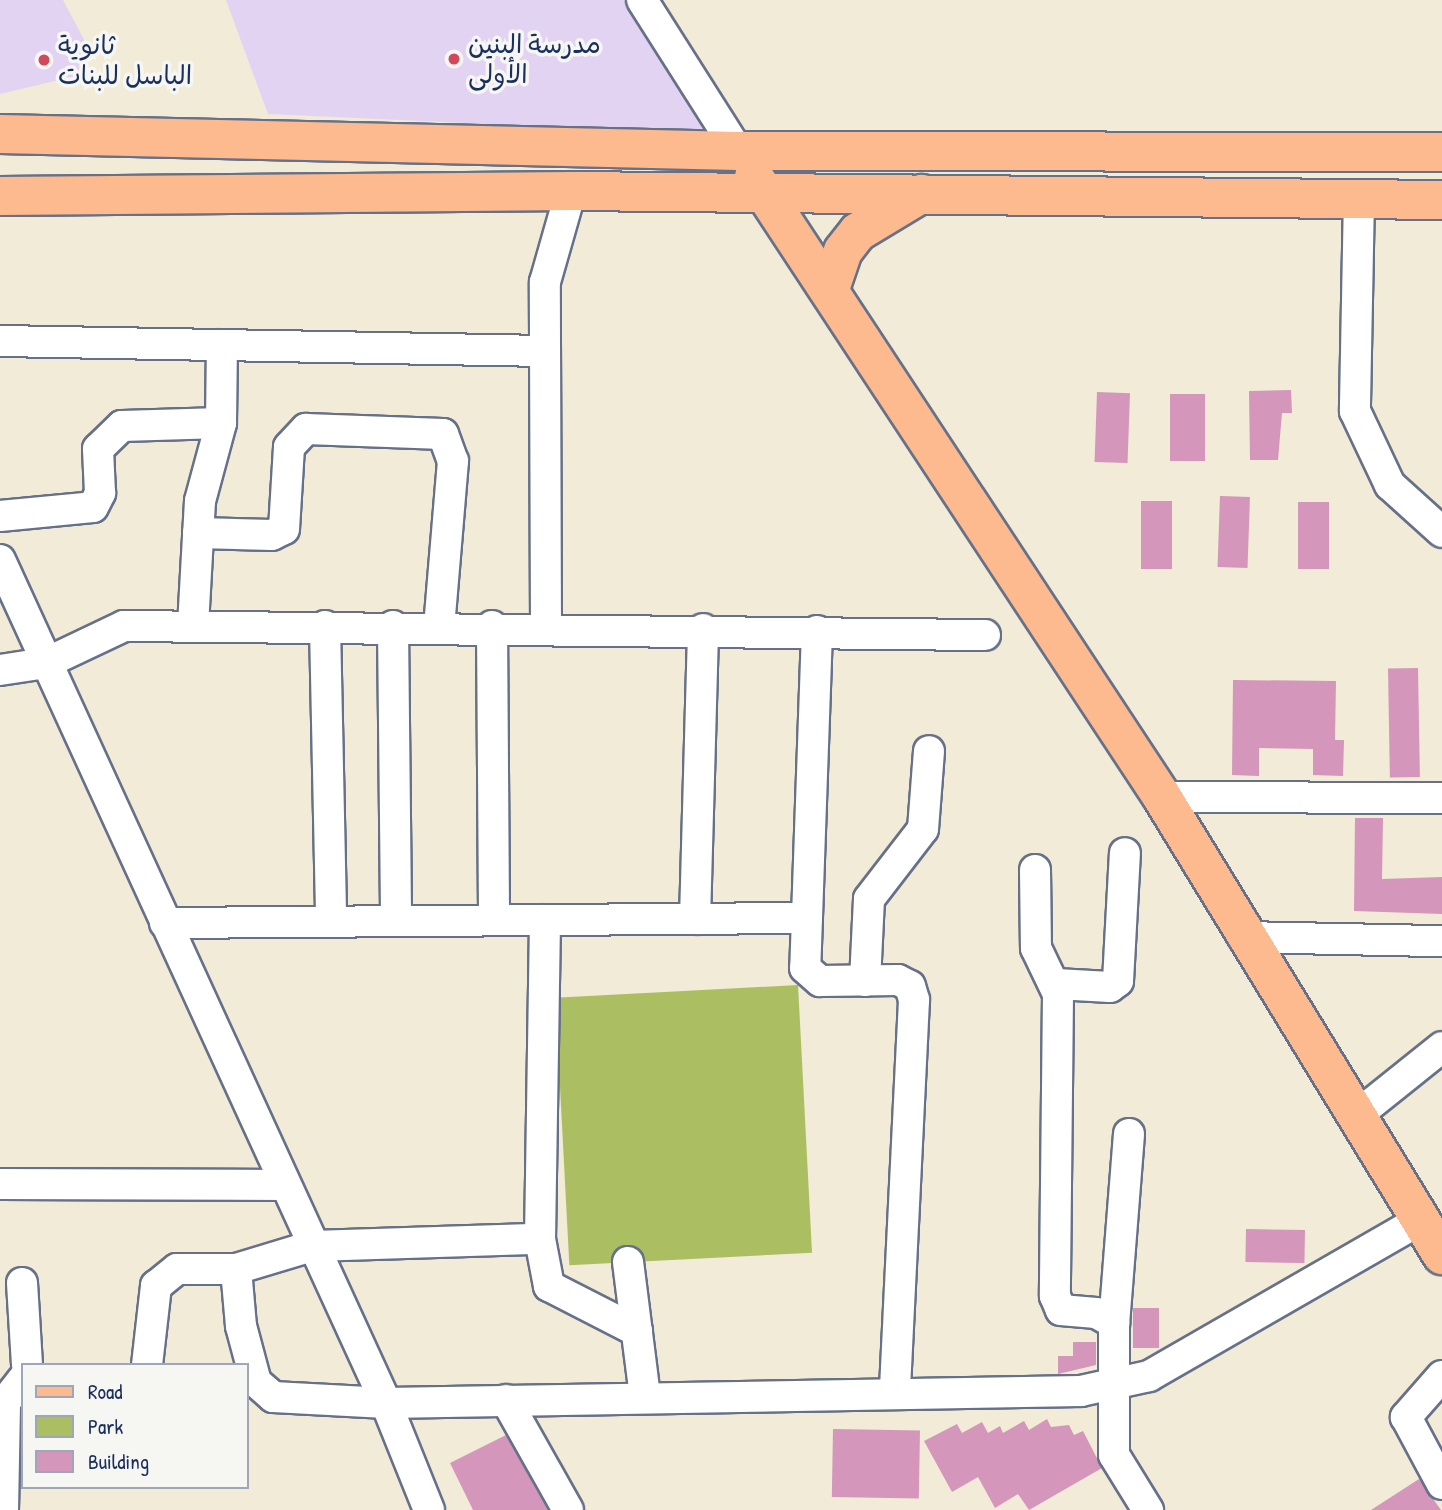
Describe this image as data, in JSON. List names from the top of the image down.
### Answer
{
  "places": ["مدرسة البنين الأولى", "ثانوية الباسل للبنات"],
  "legend": ["Road", "Park", "Building"]
}
